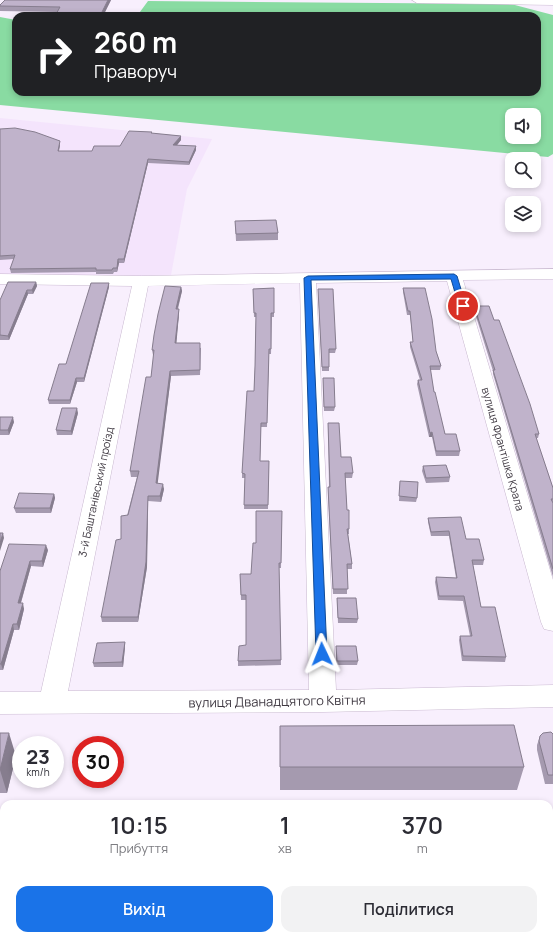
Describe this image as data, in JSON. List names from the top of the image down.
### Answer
{
  "streets": {
    "street": ["вулиця Франтішка Крала", "3-й Баштанівський проїзд", "вулиця Дванадцятого Квітня"]
  },
  "crossings": [
    ["3-й Баштанівський проїзд", "вулиця Дванадцятого Квітня"]
  ],
  "page": {
    "turn": ["260 m", "Праворуч"],
    "speed": "23 km/h",
    "limit": "30",
    "eta": [
      "10:15",
      "Прибуття",
      "1",
      "хв",
      "370",
      "m"
    ],
    "buttons": ["Вихід", "Поділитися"]
  }
}
